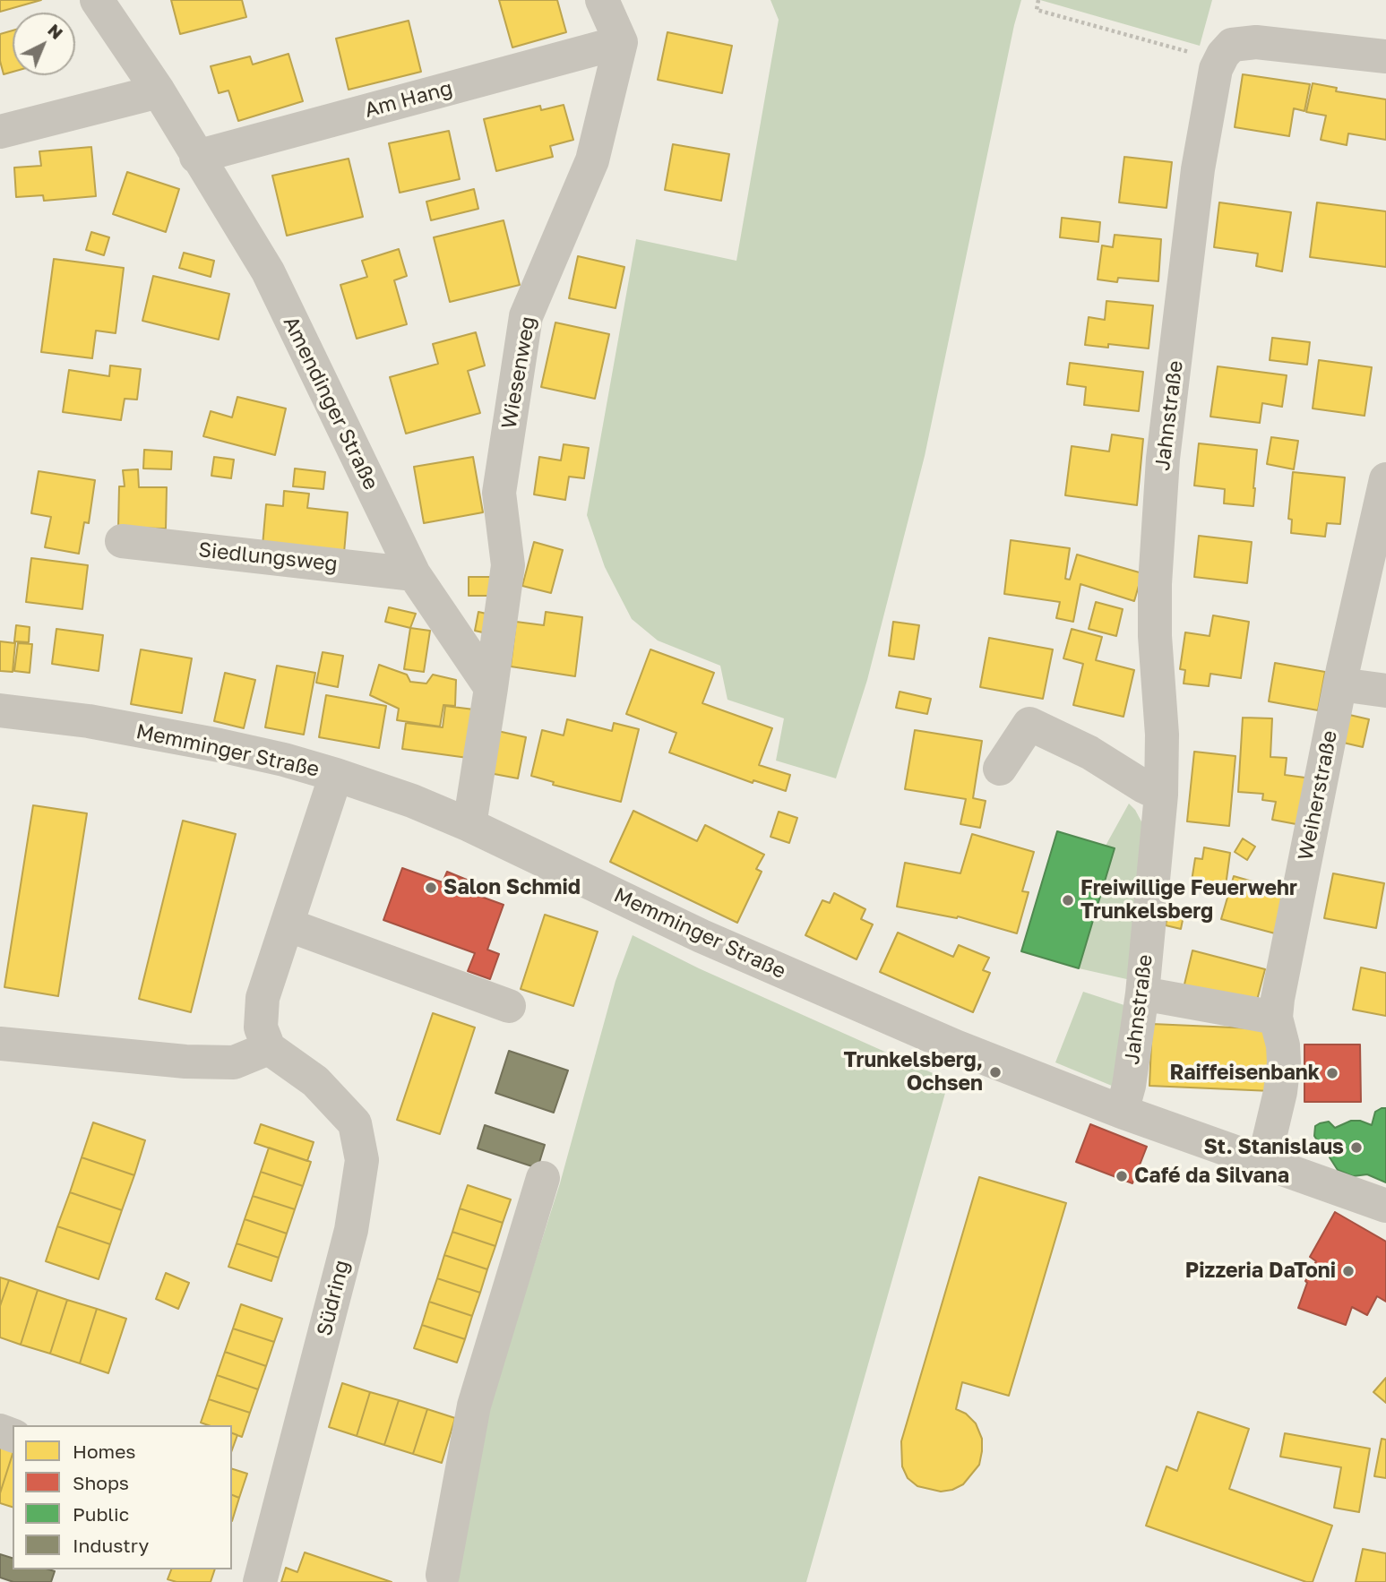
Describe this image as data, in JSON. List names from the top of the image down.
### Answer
{
  "streets": {
    "street": [
      "Am Hang",
      "Wiesenweg",
      "Amendinger Straße",
      "Jahnstraße",
      "Siedlungsweg",
      "Memminger Straße",
      "Weiherstraße",
      "Südring"
    ]
  },
  "crossings": [
    ["Am Hang", "Wiesenweg"],
    ["Am Hang", "Amendinger Straße"],
    ["Wiesenweg", "Amendinger Straße"],
    ["Amendinger Straße", "Siedlungsweg"],
    ["Jahnstraße", "Memminger Straße"],
    ["Memminger Straße", "Weiherstraße"]
  ],
  "places": [
    "Salon Schmid",
    "Freiwillige Feuerwehr Trunkelsberg",
    "Trunkelsberg, Ochsen",
    "Raiffeisenbank",
    "St. Stanislaus",
    "Café da Silvana",
    "Pizzeria DaToni"
  ],
  "legend": [
    "Homes",
    "Shops",
    "Public",
    "Industry"
  ],
  "north": "top right"
}
